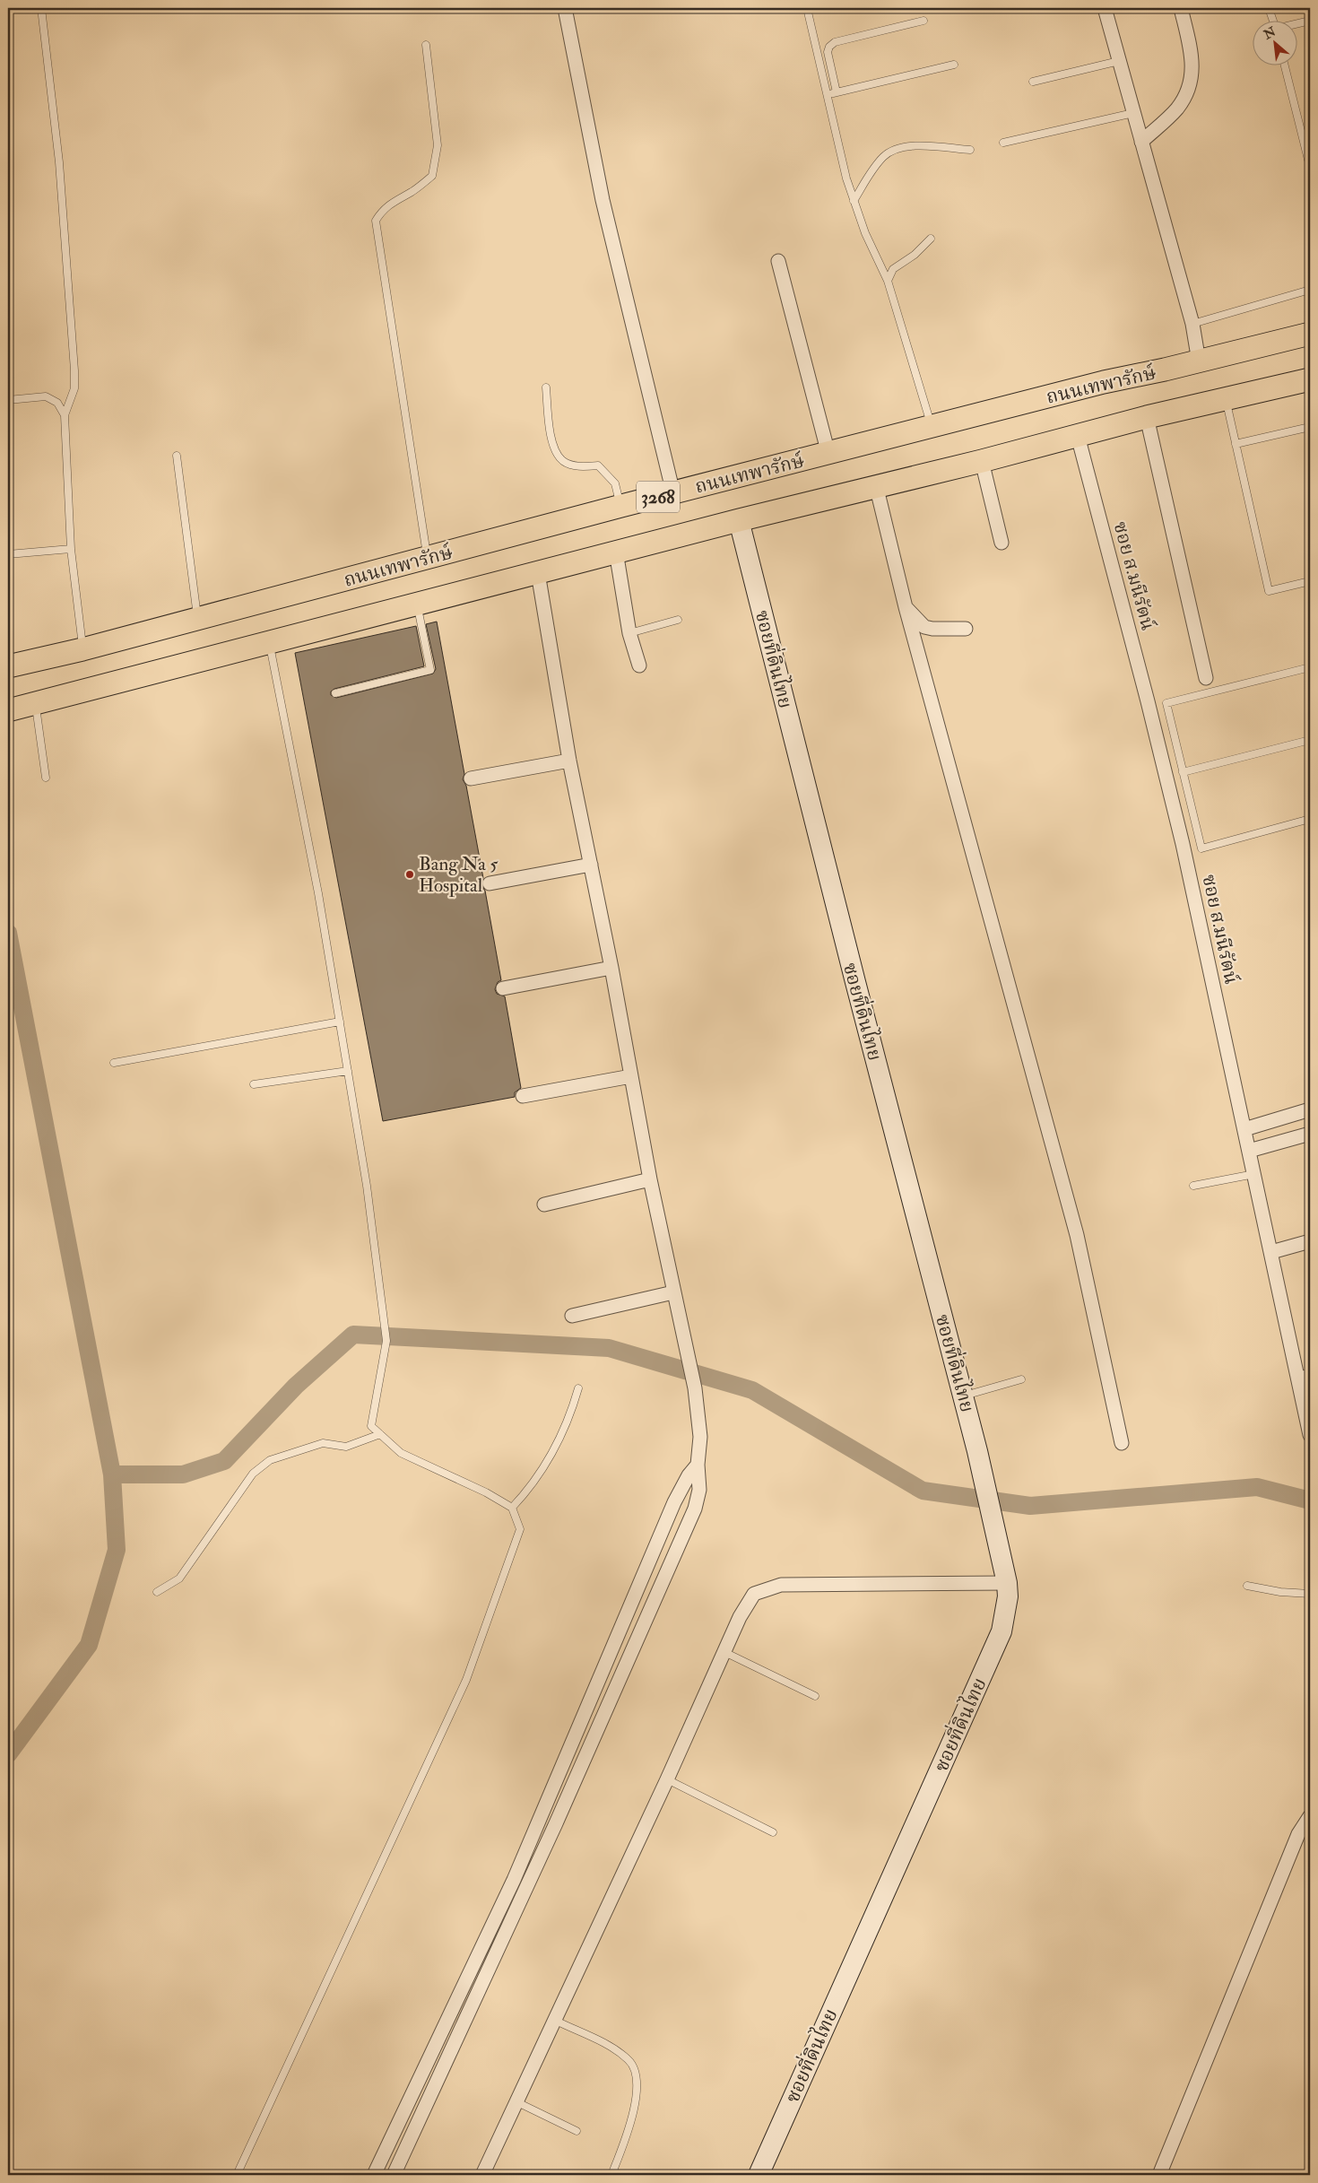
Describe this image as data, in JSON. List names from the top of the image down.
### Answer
{
  "streets": {
    "main road": ["ถนนเทพารักษ์", "3268"],
    "street": ["ซอย ส.มนีรัตน์", "ซอยที่ดินไทย"]
  },
  "crossings": [
    ["3268", "ซอย ส.มนีรัตน์"],
    ["3268", "ซอยที่ดินไทย"]
  ],
  "places": ["Bang Na 5 Hospital"],
  "north": "top left"
}
